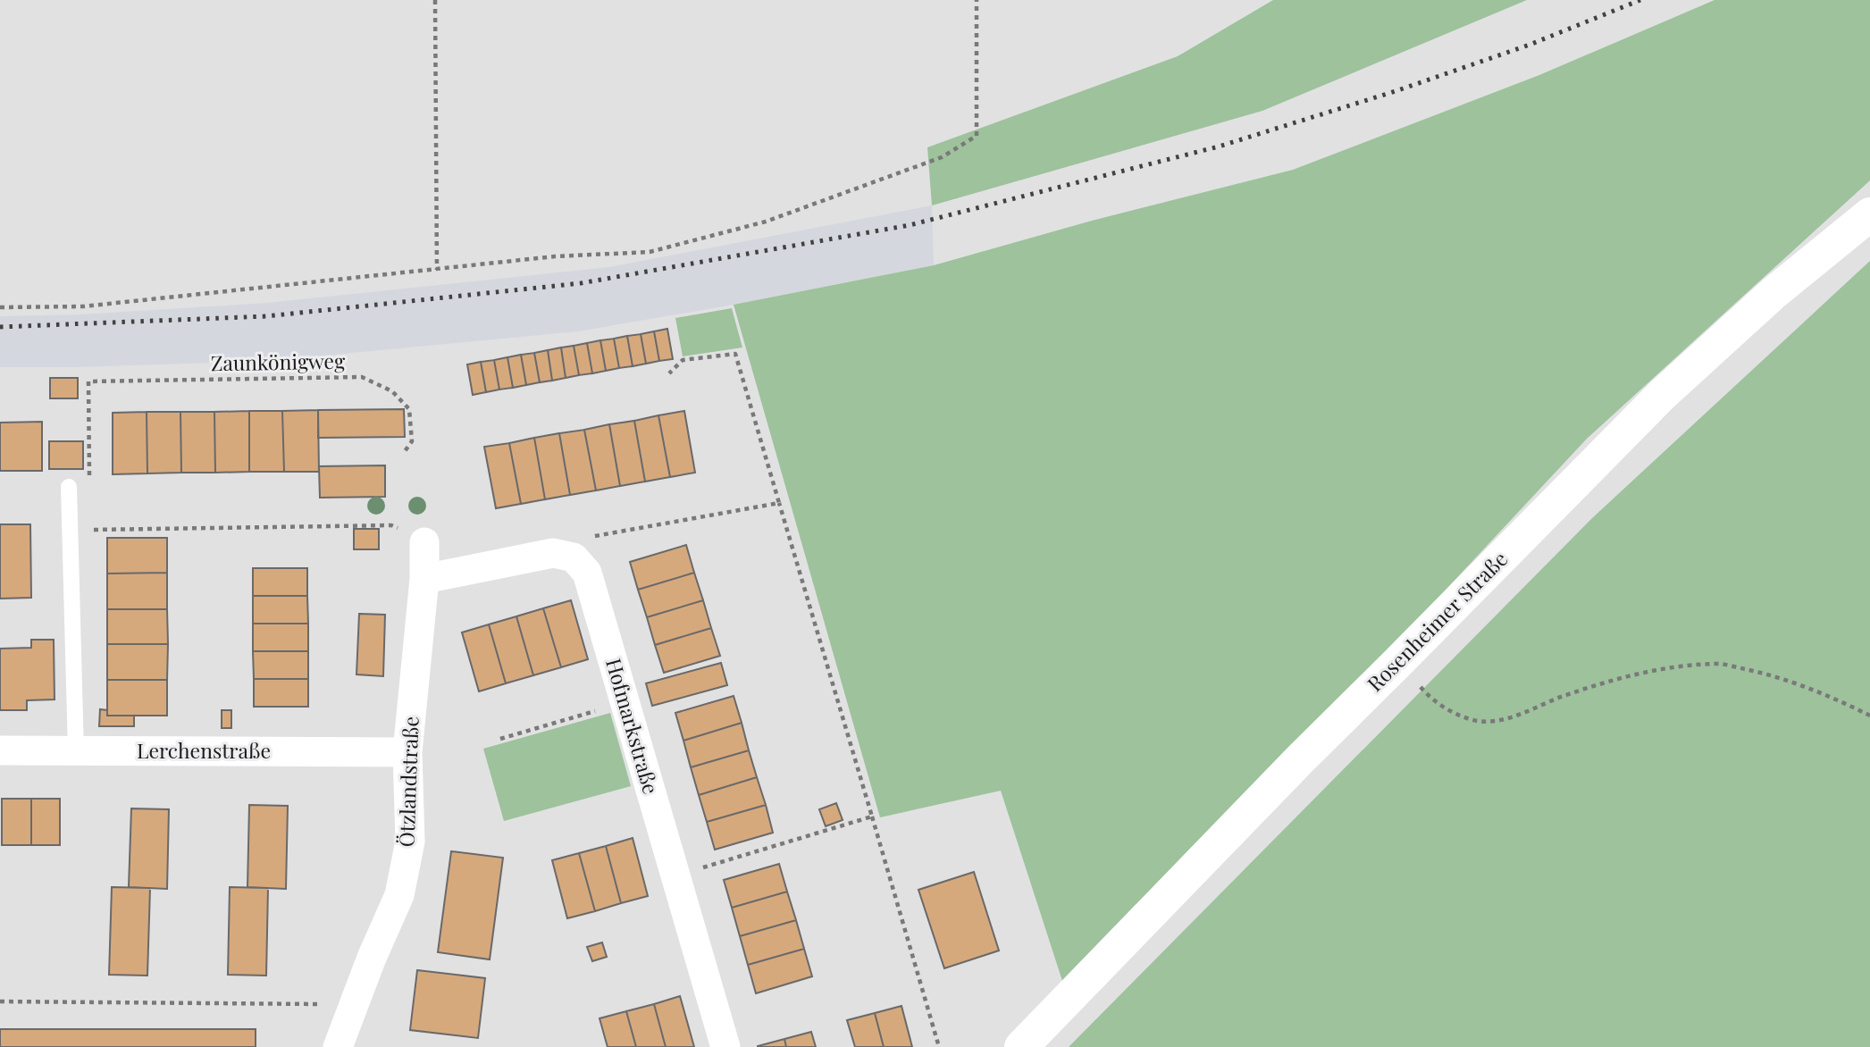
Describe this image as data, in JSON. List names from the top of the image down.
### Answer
{
  "streets": {
    "street": [
      "Rosenheimer Straße",
      "Hofmarkstraße",
      "Lerchenstraße",
      "Ötzlandstraße"
    ],
    "path": ["Zaunkönigweg"]
  },
  "crossings": [
    ["Lerchenstraße", "Ötzlandstraße"]
  ]
}
